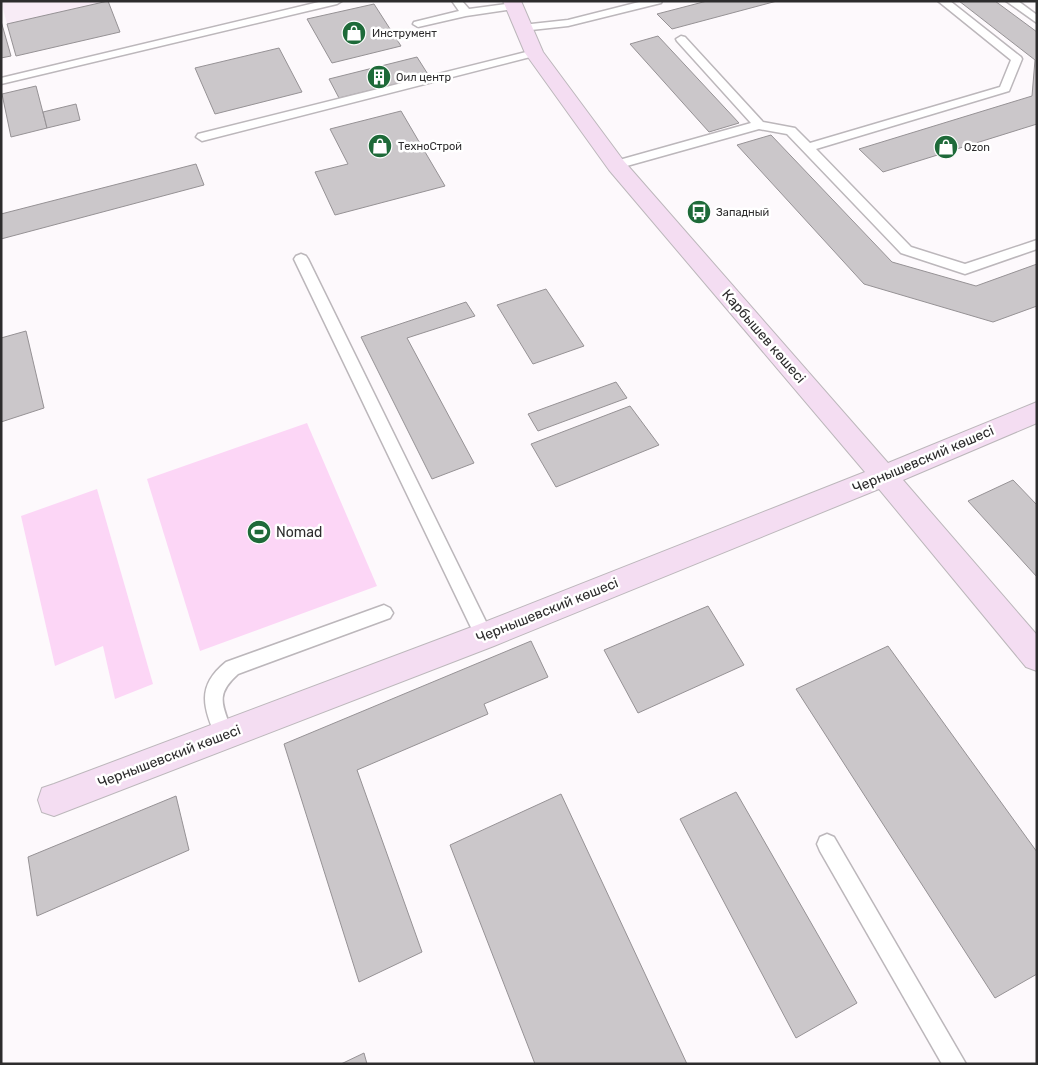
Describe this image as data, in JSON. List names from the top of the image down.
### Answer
{
  "streets": {
    "main road": ["Карбышев көшесі", "Чернышевский көшесі"]
  },
  "crossings": [
    ["Карбышев көшесі", "Чернышевский көшесі"]
  ],
  "places": {
    "shop": ["Инструмент", "ТехноСтрой", "Ozon"],
    "building": ["Оил центр"],
    "bus stop": ["Западный"],
    "sports": ["Nomad"]
  }
}
